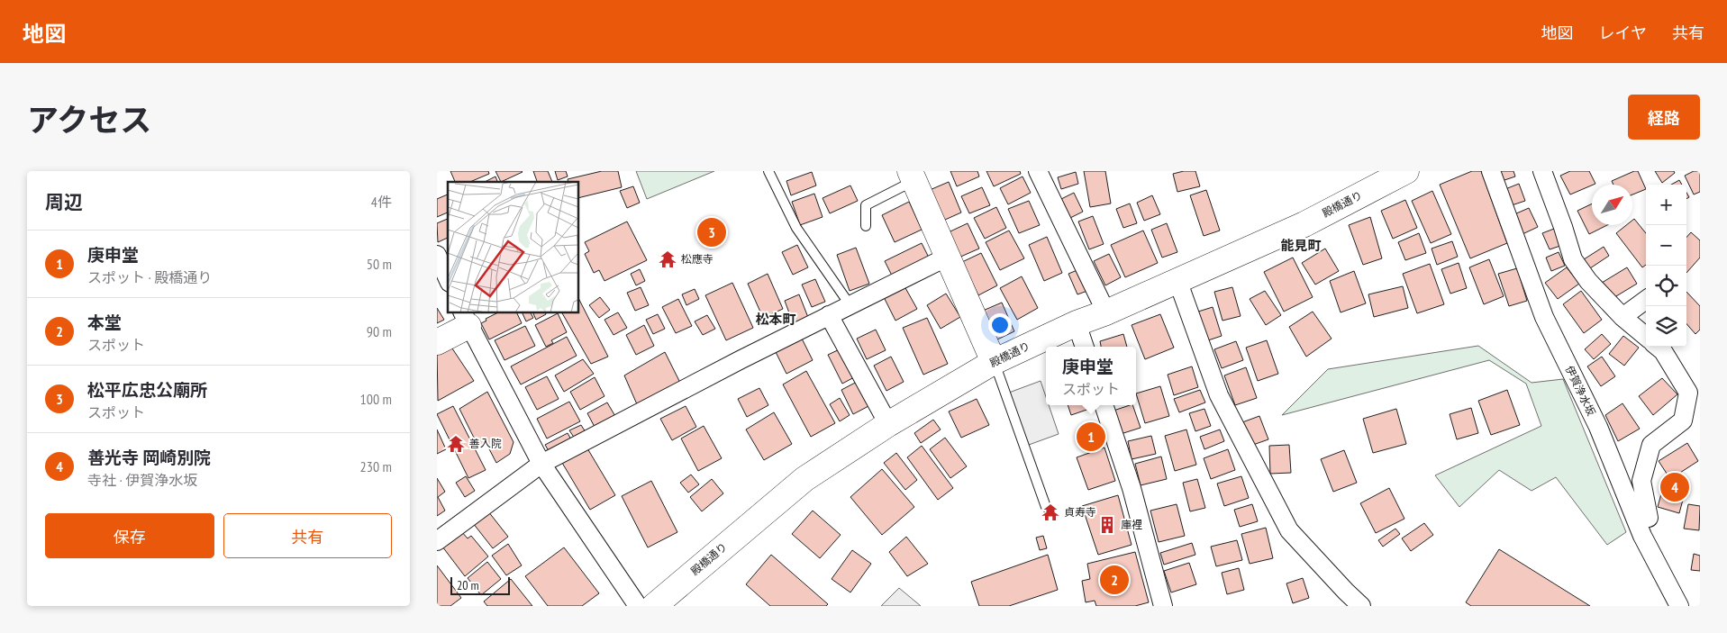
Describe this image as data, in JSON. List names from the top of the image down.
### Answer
{
  "streets": {
    "main road": ["殿橋通り"],
    "street": ["伊賀浄水坂"]
  },
  "districts": ["能見町", "松本町"],
  "places": {
    "temple": ["松應寺", "善入院", "貞寿寺"],
    "building": ["庫裡"]
  },
  "scale_bar": "20 m",
  "north": "top right",
  "page": {
    "header": "地図",
    "nav": ["地図", "レイヤ", "共有"],
    "title": "アクセス",
    "buttons": [
      "経路",
      ["保存", "共有"]
    ],
    "heading": ["周辺", "4件"],
    "map_buttons": ["+", "−"],
    "pins": [
      "3",
      "1",
      "4",
      "2"
    ],
    "list": [
      {
        "mark": "1",
        "name": "庚申堂",
        "note": "スポット · 殿橋通り",
        "value": "50 m"
      },
      {
        "mark": "2",
        "name": "本堂",
        "note": "スポット",
        "value": "90 m"
      },
      {
        "mark": "3",
        "name": "松平広忠公廟所",
        "note": "スポット",
        "value": "100 m"
      },
      {
        "mark": "4",
        "name": "善光寺 岡崎別院",
        "note": "寺社 · 伊賀浄水坂",
        "value": "230 m"
      }
    ],
    "popup": ["庚申堂", "スポット"],
    "scale": "20 m"
  }
}
